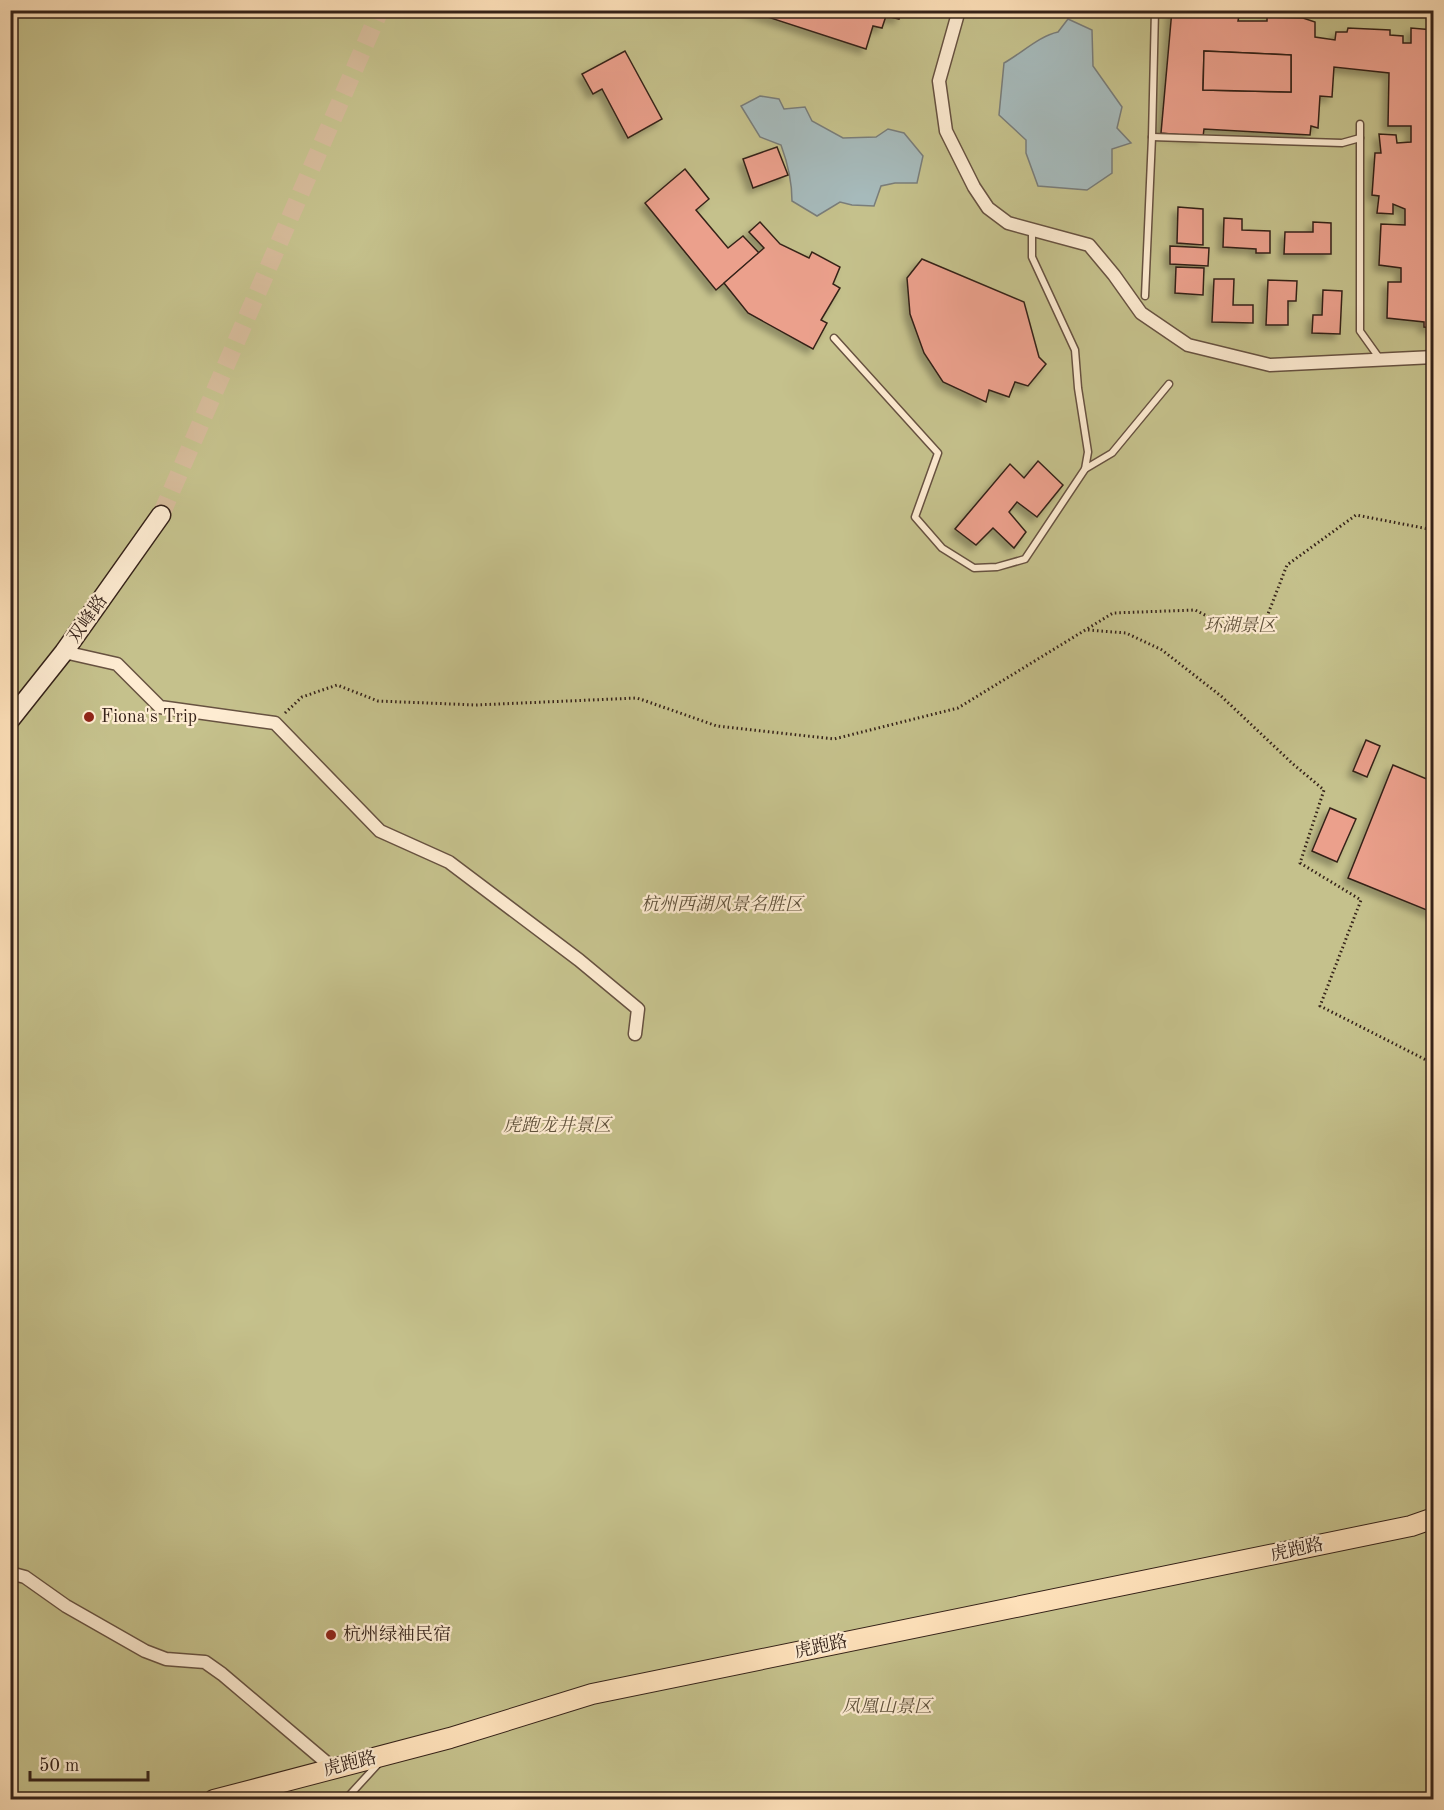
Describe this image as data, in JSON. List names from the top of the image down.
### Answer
{
  "streets": {
    "main road": ["双峰路", "虎跑路"]
  },
  "parks": [
    "环湖景区",
    "杭州西湖风景名胜区",
    "虎跑龙井景区",
    "凤凰山景区"
  ],
  "places": ["Fiona's Trip", "杭州绿袖民宿"],
  "scale_bar": "50 m"
}
